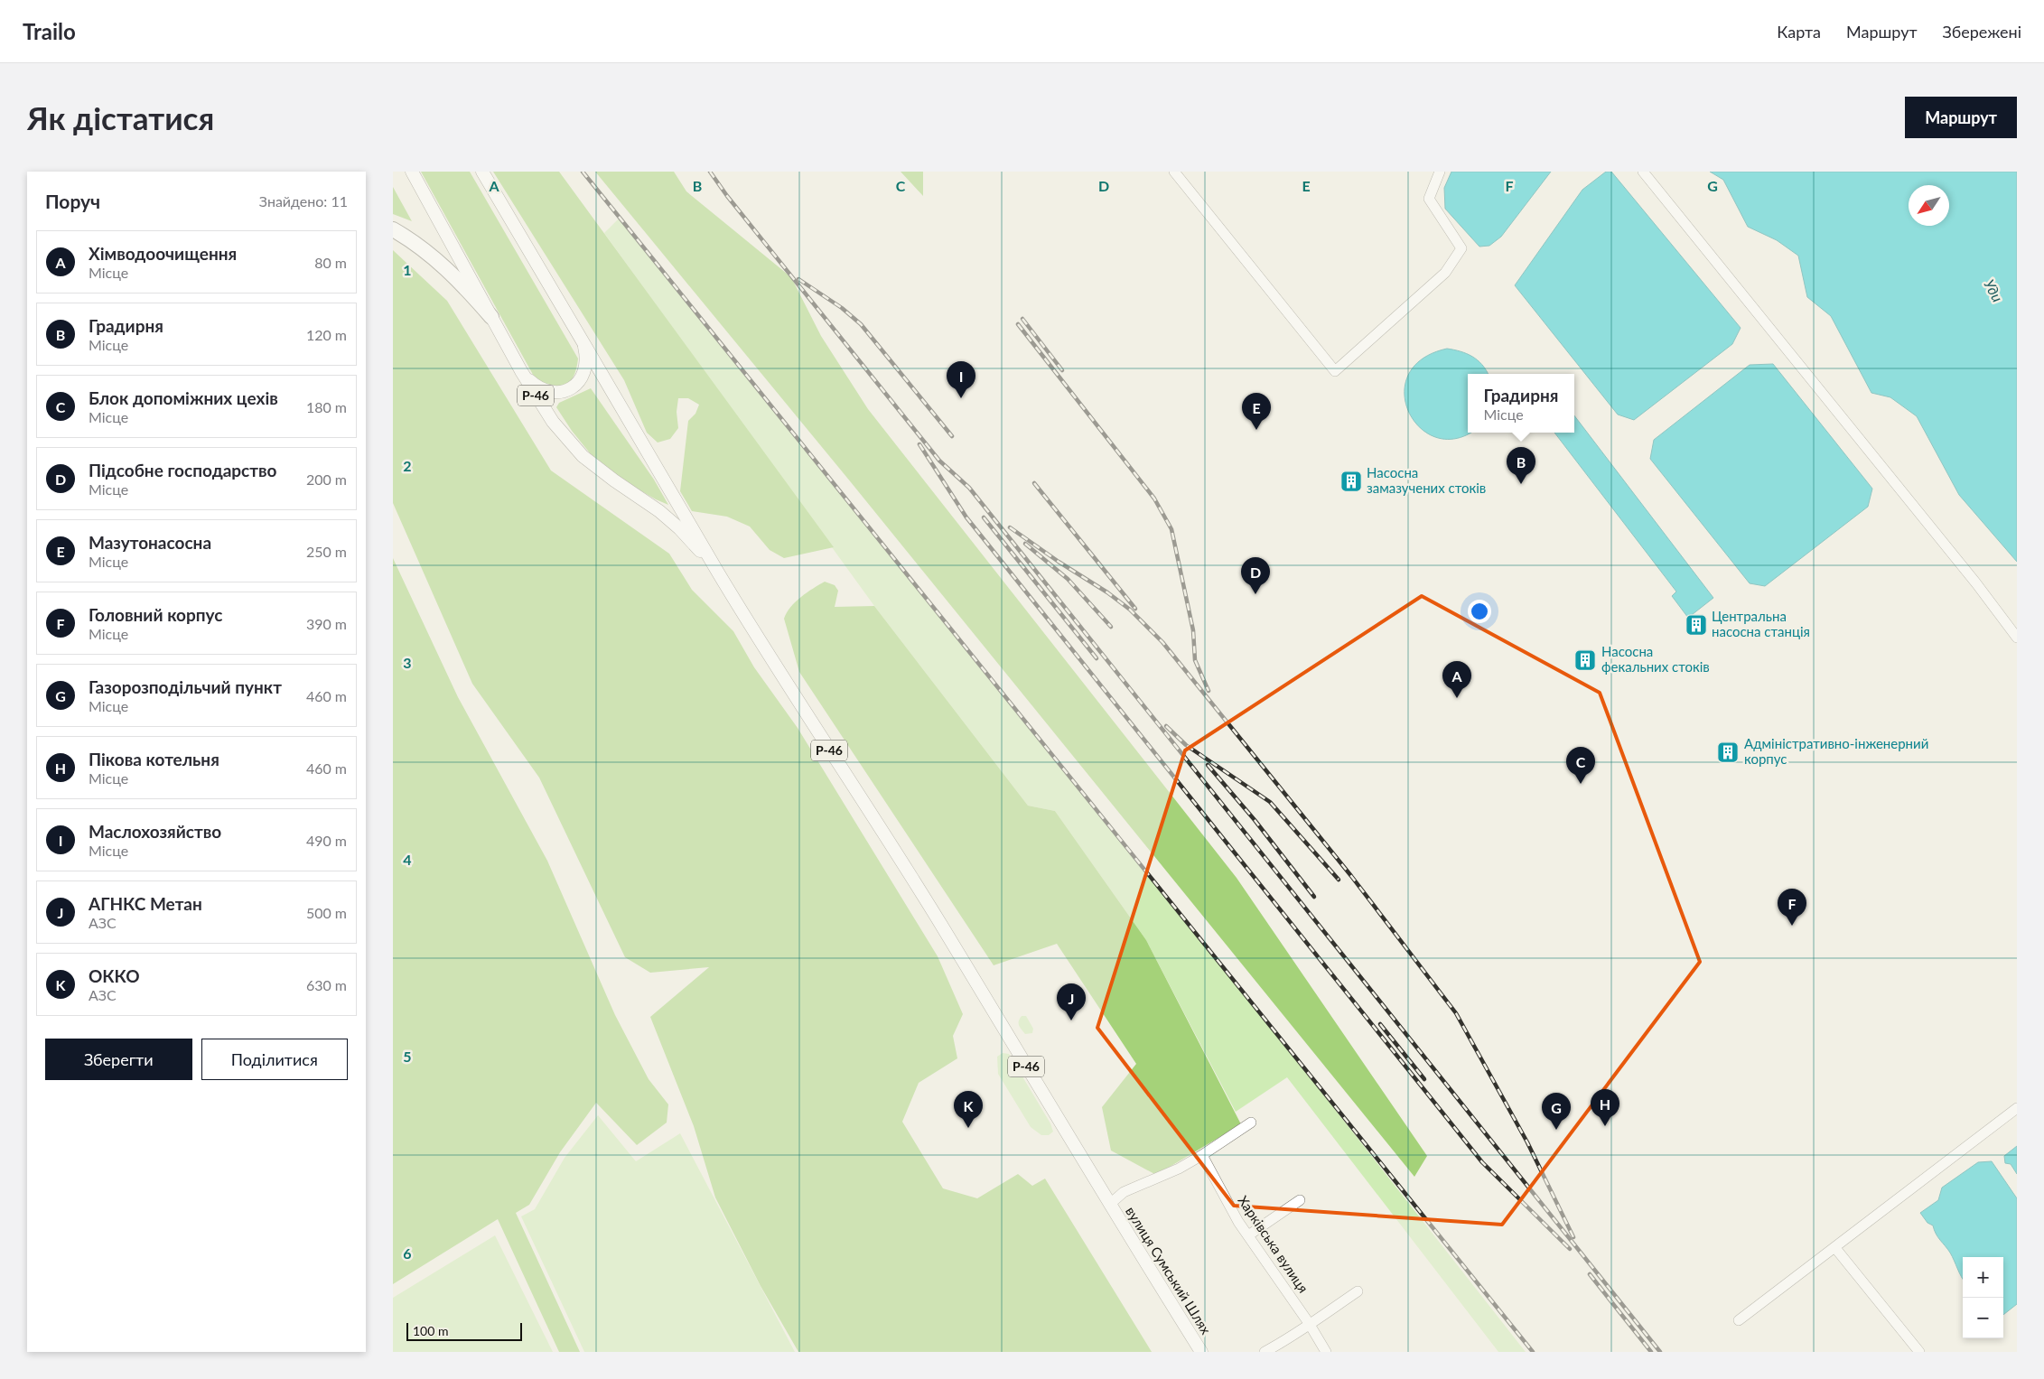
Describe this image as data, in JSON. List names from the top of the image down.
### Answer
{
  "streets": {
    "main road": ["Р-46", "вулиця Сумський Шлях"],
    "street": ["Харківська вулиця"]
  },
  "crossings": [
    ["Р-46", "вулиця Сумський Шлях"]
  ],
  "water": ["Уди"],
  "places": {
    "building": [
      "Насосна замазучених стоків",
      "Центральна насосна станція",
      "Насосна фекальних стоків",
      "Адміністративно-інженерний корпус"
    ]
  },
  "scale_bar": "100 m",
  "north": "bottom left",
  "page": {
    "header": "Trailo",
    "nav": ["Карта", "Маршрут", "Збережені"],
    "buttons": [
      "Маршрут",
      ["Зберегти", "Поділитися"]
    ],
    "title": "Як дістатися",
    "heading": ["Поруч", "Знайдено: 11"],
    "list": [
      {
        "mark": "A",
        "name": "Хімводоочищення",
        "note": "Місце",
        "value": "80 m"
      },
      {
        "mark": "B",
        "name": "Градирня",
        "note": "Місце",
        "value": "120 m"
      },
      {
        "mark": "C",
        "name": "Блок допоміжних цехів",
        "note": "Місце",
        "value": "180 m"
      },
      {
        "mark": "D",
        "name": "Підсобне господарство",
        "note": "Місце",
        "value": "200 m"
      },
      {
        "mark": "E",
        "name": "Мазутонасосна",
        "note": "Місце",
        "value": "250 m"
      },
      {
        "mark": "F",
        "name": "Головний корпус",
        "note": "Місце",
        "value": "390 m"
      },
      {
        "mark": "G",
        "name": "Газорозподільчий пункт",
        "note": "Місце",
        "value": "460 m"
      },
      {
        "mark": "H",
        "name": "Пікова котельня",
        "note": "Місце",
        "value": "460 m"
      },
      {
        "mark": "I",
        "name": "Маслохозяйство",
        "note": "Місце",
        "value": "490 m"
      },
      {
        "mark": "J",
        "name": "АГНКС Метан",
        "note": "АЗС",
        "value": "500 m"
      },
      {
        "mark": "K",
        "name": "ОККО",
        "note": "АЗС",
        "value": "630 m"
      }
    ],
    "pins": [
      "I",
      "E",
      "B",
      "D",
      "A",
      "C",
      "F",
      "J",
      "H",
      "K",
      "G"
    ],
    "popup": ["Градирня", "Місце"],
    "map_buttons": ["+", "−"],
    "scale": "100 m"
  },
  "grid": {
    "columns": [
      "A",
      "B",
      "C",
      "D",
      "E",
      "F",
      "G"
    ],
    "rows": [
      "1",
      "2",
      "3",
      "4",
      "5",
      "6"
    ]
  }
}
